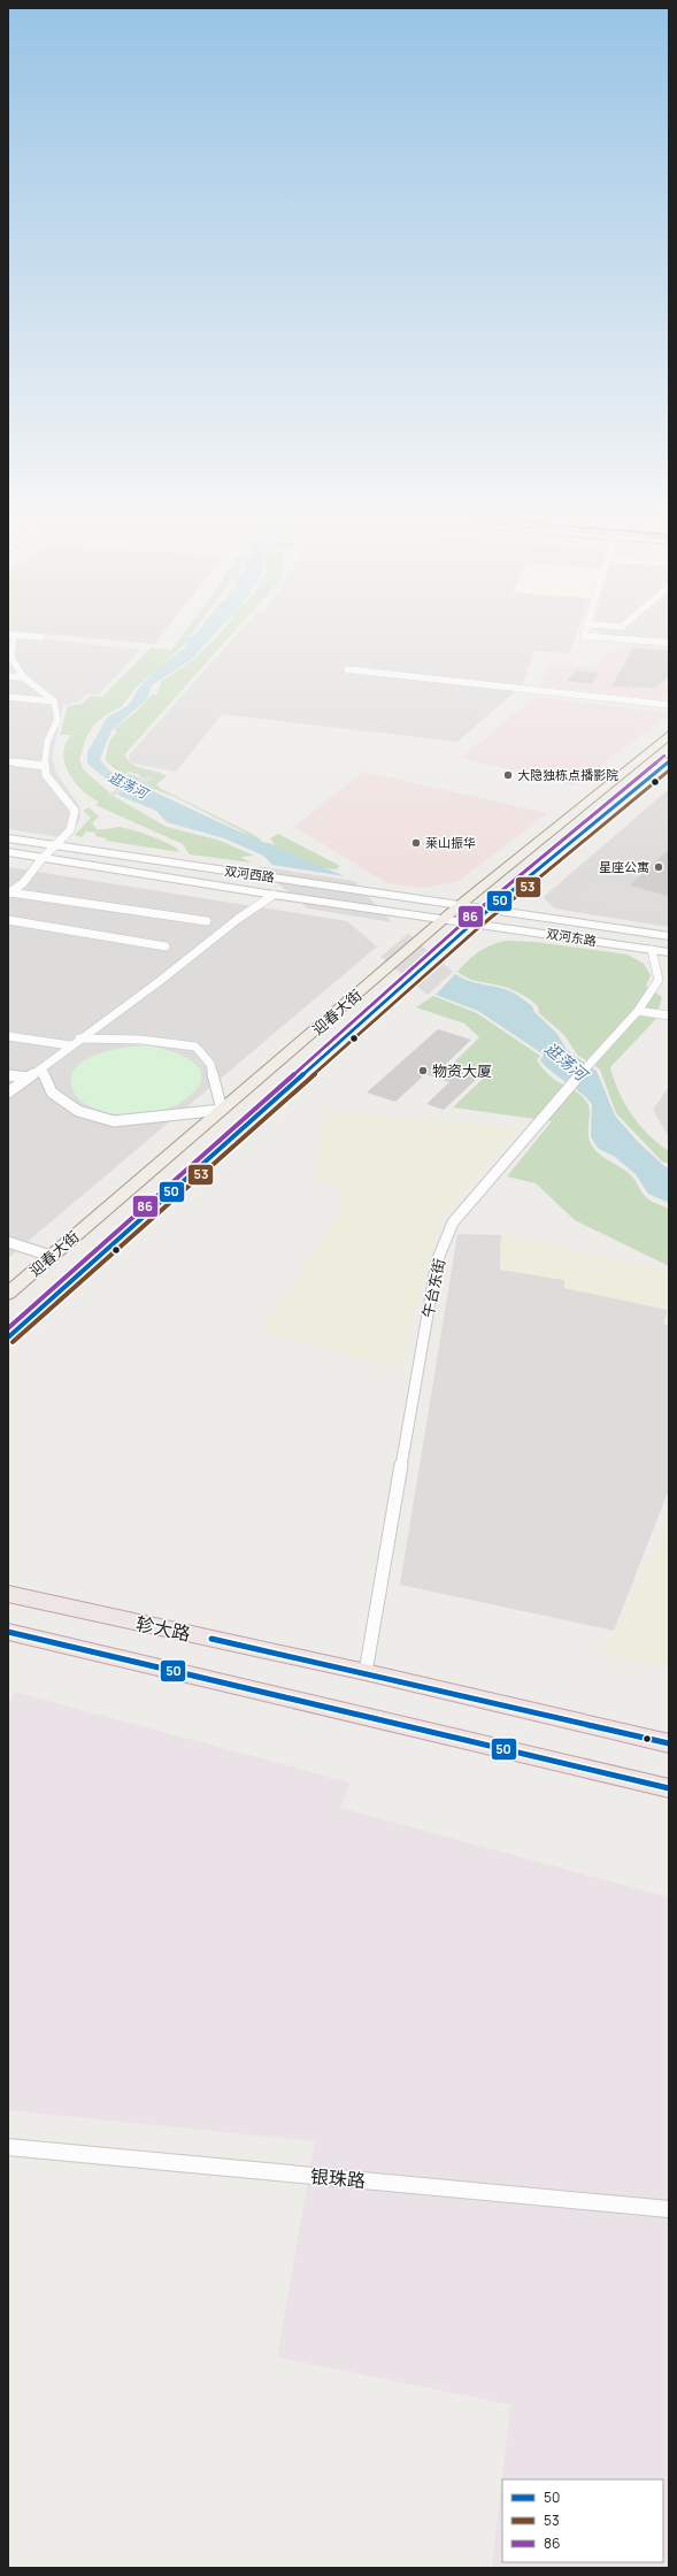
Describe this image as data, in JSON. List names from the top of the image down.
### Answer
{
  "streets": {
    "highway": ["轸大路"],
    "main road": ["迎春大街"],
    "street": [
      "双河西路",
      "双河东路",
      "午台东街",
      "银珠路"
    ]
  },
  "crossings": [
    ["双河西路", "双河东路"],
    ["双河西路", "迎春大街"],
    ["双河东路", "迎春大街"],
    ["双河东路", "午台东街"],
    ["午台东街", "轸大路"]
  ],
  "water": ["逛荡河"],
  "places": [
    "大隐独栋点播影院",
    "莱山振华",
    "星座公寓",
    "物资大厦"
  ],
  "lines": ["transit line 86", "transit line 50", "transit line 53"],
  "legend": ["50", "53", "86"]
}
